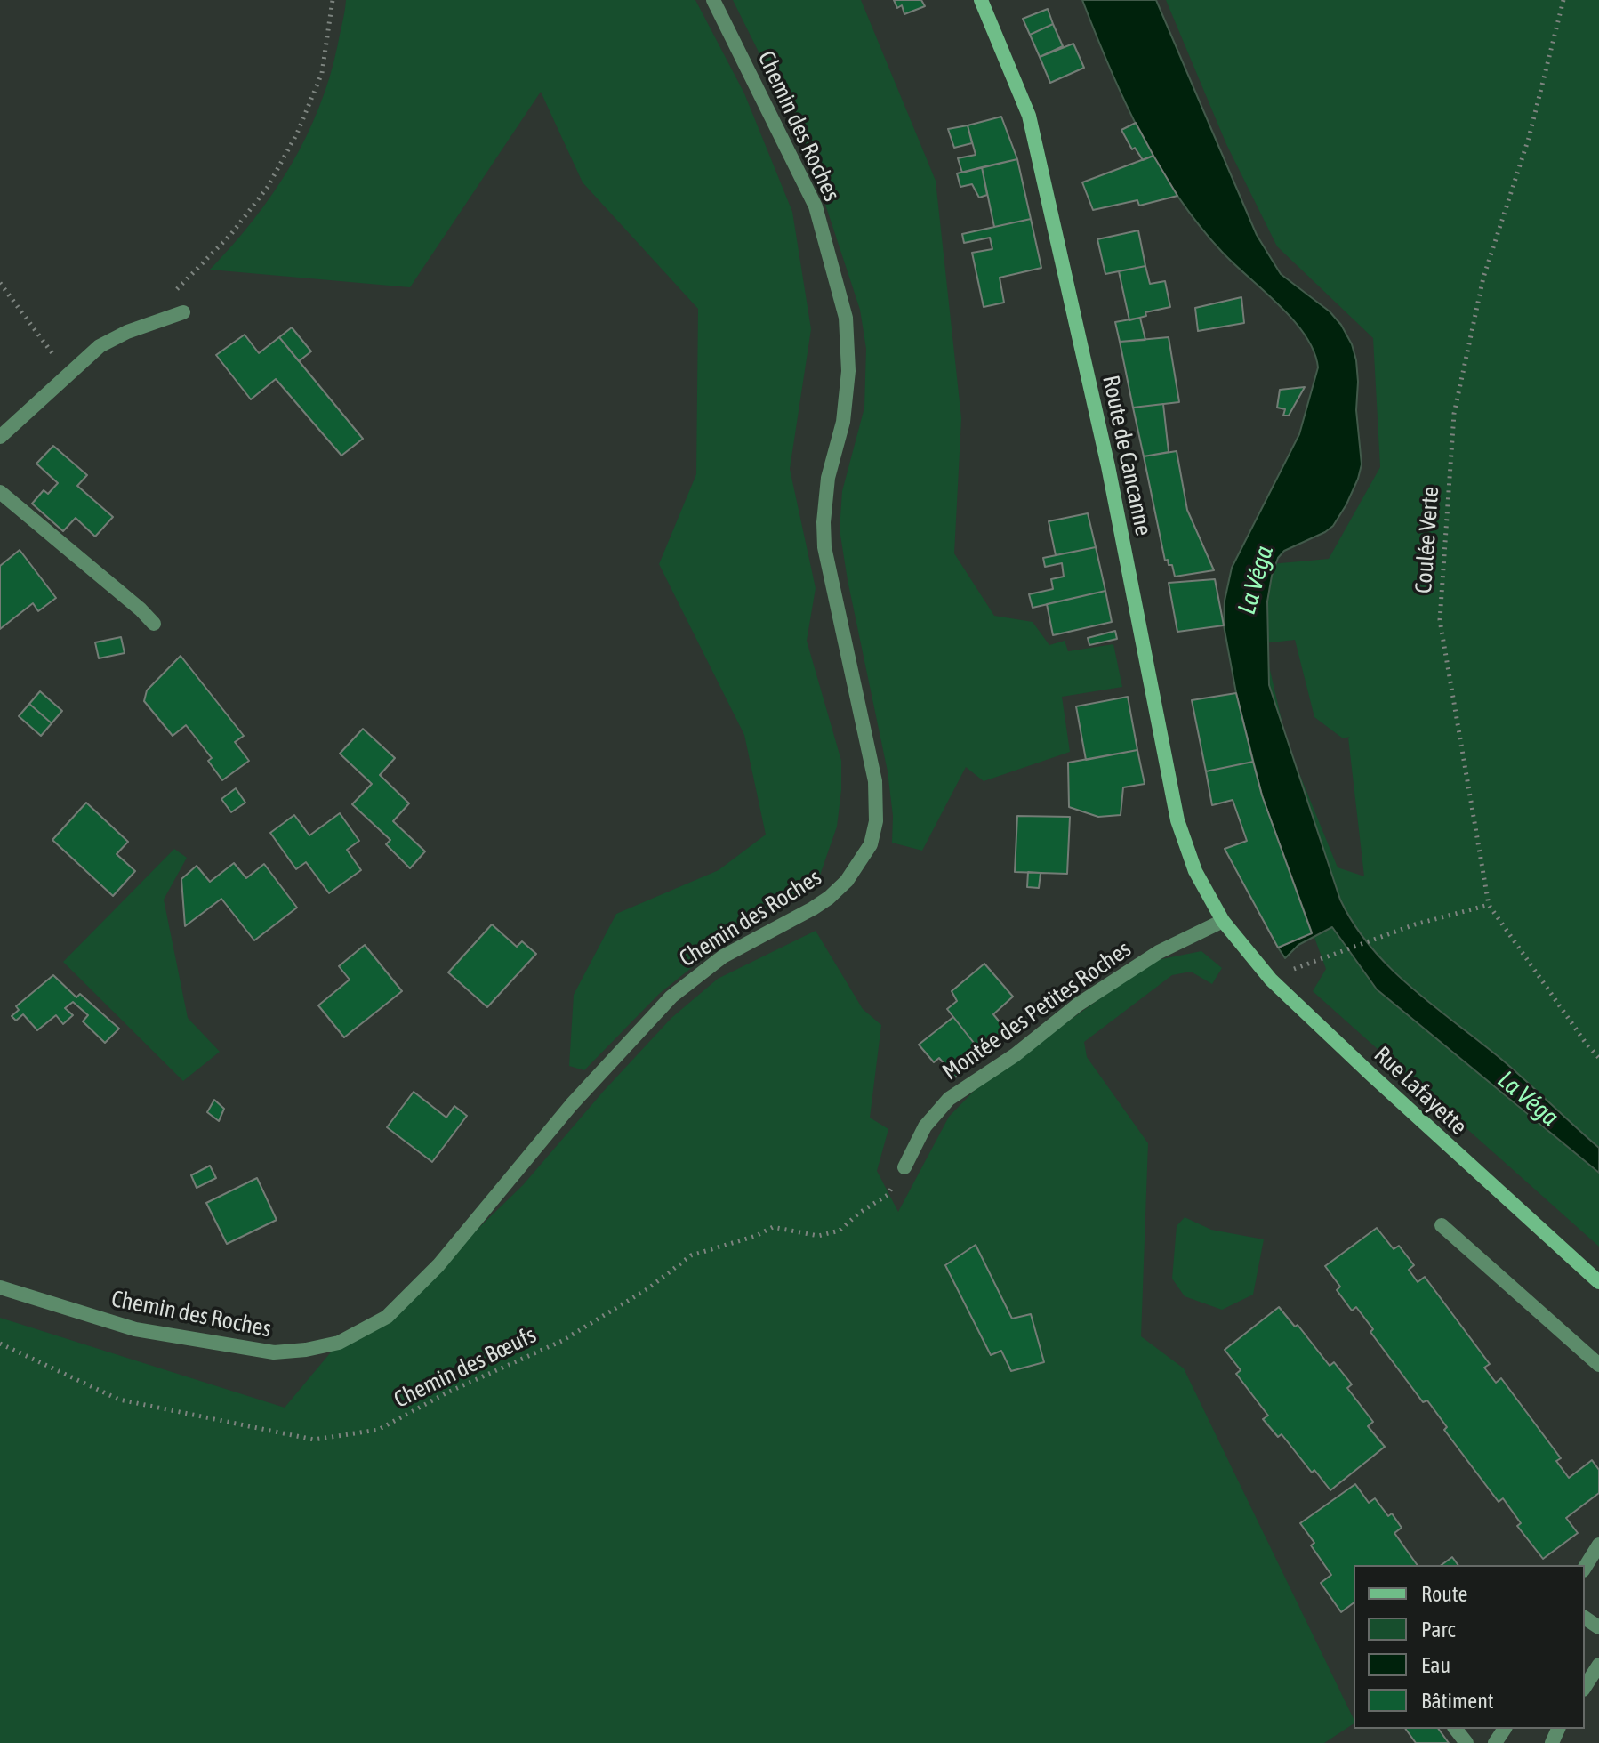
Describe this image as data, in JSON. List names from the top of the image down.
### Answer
{
  "streets": {
    "main road": ["Route de Cancanne", "Rue Lafayette"],
    "street": ["Chemin des Roches", "Montée des Petites Roches"],
    "path": ["Coulée Verte", "Chemin des Bœufs"]
  },
  "crossings": [
    ["Route de Cancanne", "Montée des Petites Roches"],
    ["Route de Cancanne", "Rue Lafayette"],
    ["Montée des Petites Roches", "Rue Lafayette"],
    ["Montée des Petites Roches", "Chemin des Bœufs"]
  ],
  "water": ["La Véga"],
  "legend": [
    "Route",
    "Parc",
    "Eau",
    "Bâtiment"
  ]
}
